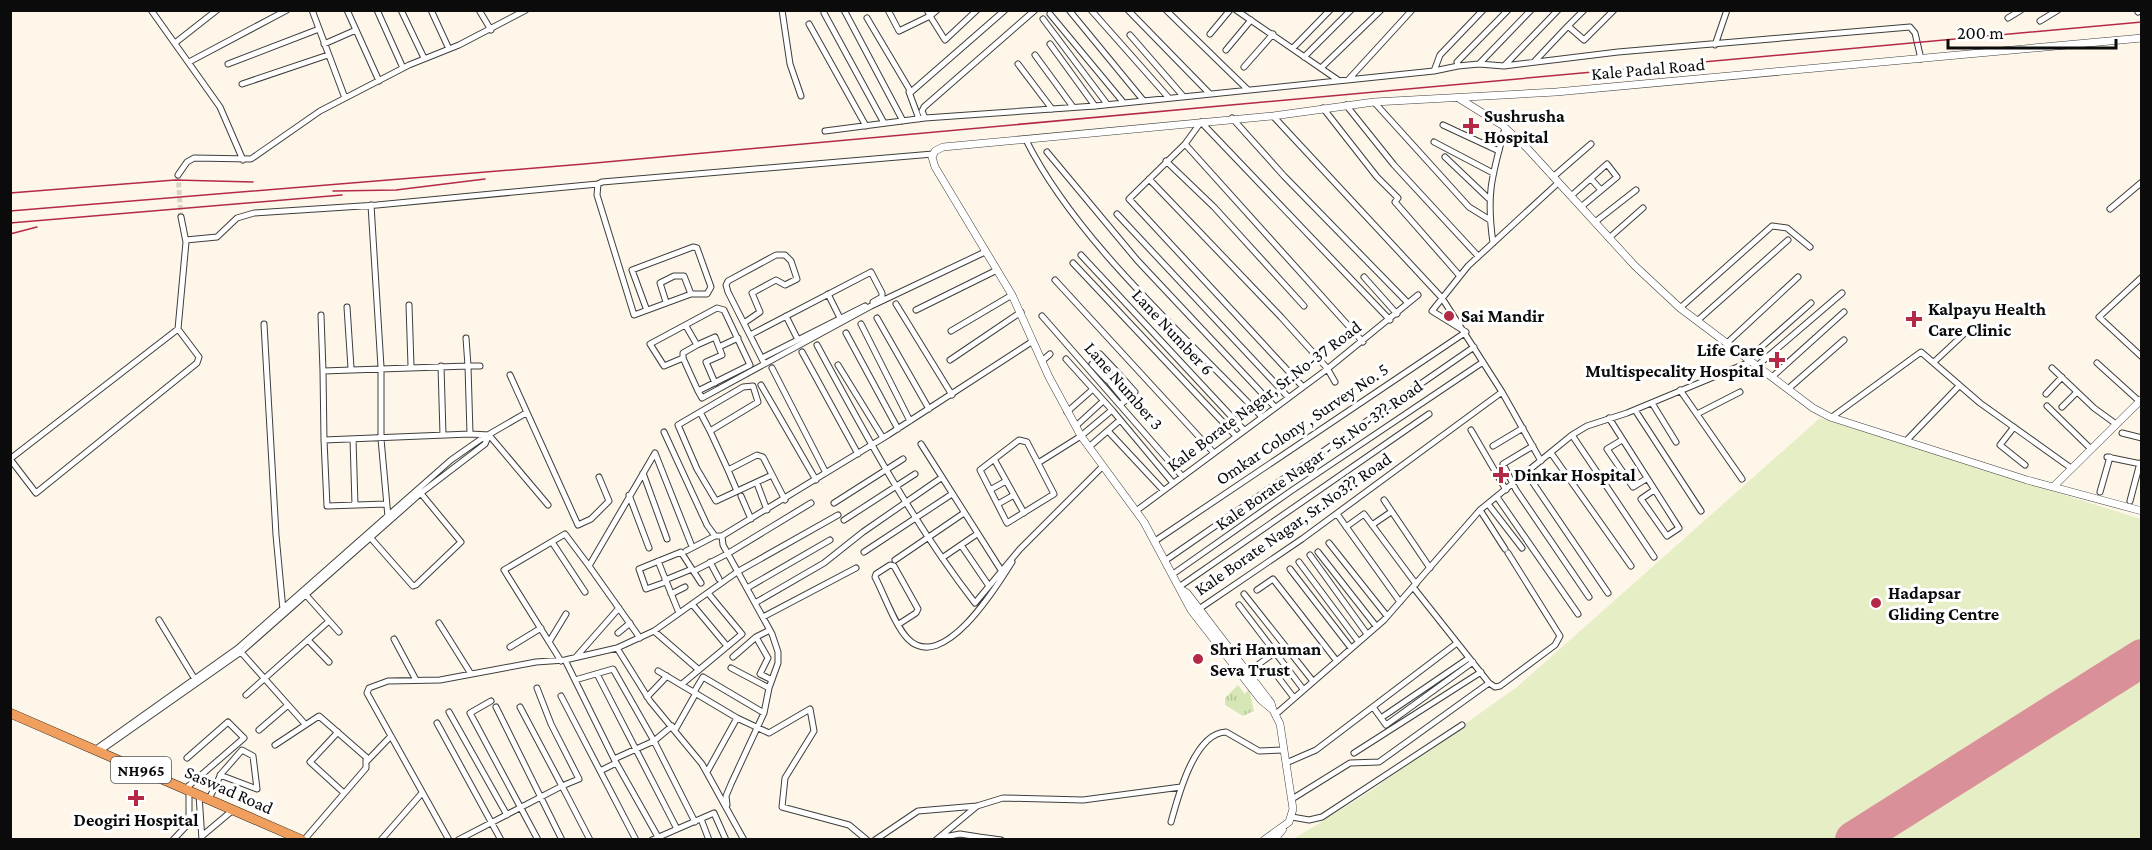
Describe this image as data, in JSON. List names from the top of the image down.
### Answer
{
  "streets": {
    "highway": ["NH965", "Saswad Road"],
    "street": [
      "Kale Padal Road",
      "Lane Number 6",
      "Lane Number 3",
      "Kale Borate Nagar, Sr.No-37 Road",
      "Omkar Colony , Survey No. 5",
      "Kale Borate Nagar - Sr.No-3?? Road",
      "Kale Borate Nagar, Sr.No3?? Road"
    ]
  },
  "crossings": [
    ["Lane Number 6", "Kale Borate Nagar, Sr.No-37 Road"],
    ["Lane Number 3", "Kale Borate Nagar, Sr.No-37 Road"]
  ],
  "places": {
    "health": [
      "Sushrusha Hospital",
      "Kalpayu Health Care Clinic",
      "Life Care Multispecality Hospital",
      "Dinkar Hospital",
      "Deogiri Hospital"
    ],
    "other": ["Sai Mandir", "Hadapsar Gliding Centre", "Shri Hanuman Seva Trust"]
  },
  "scale_bar": "200 m"
}
